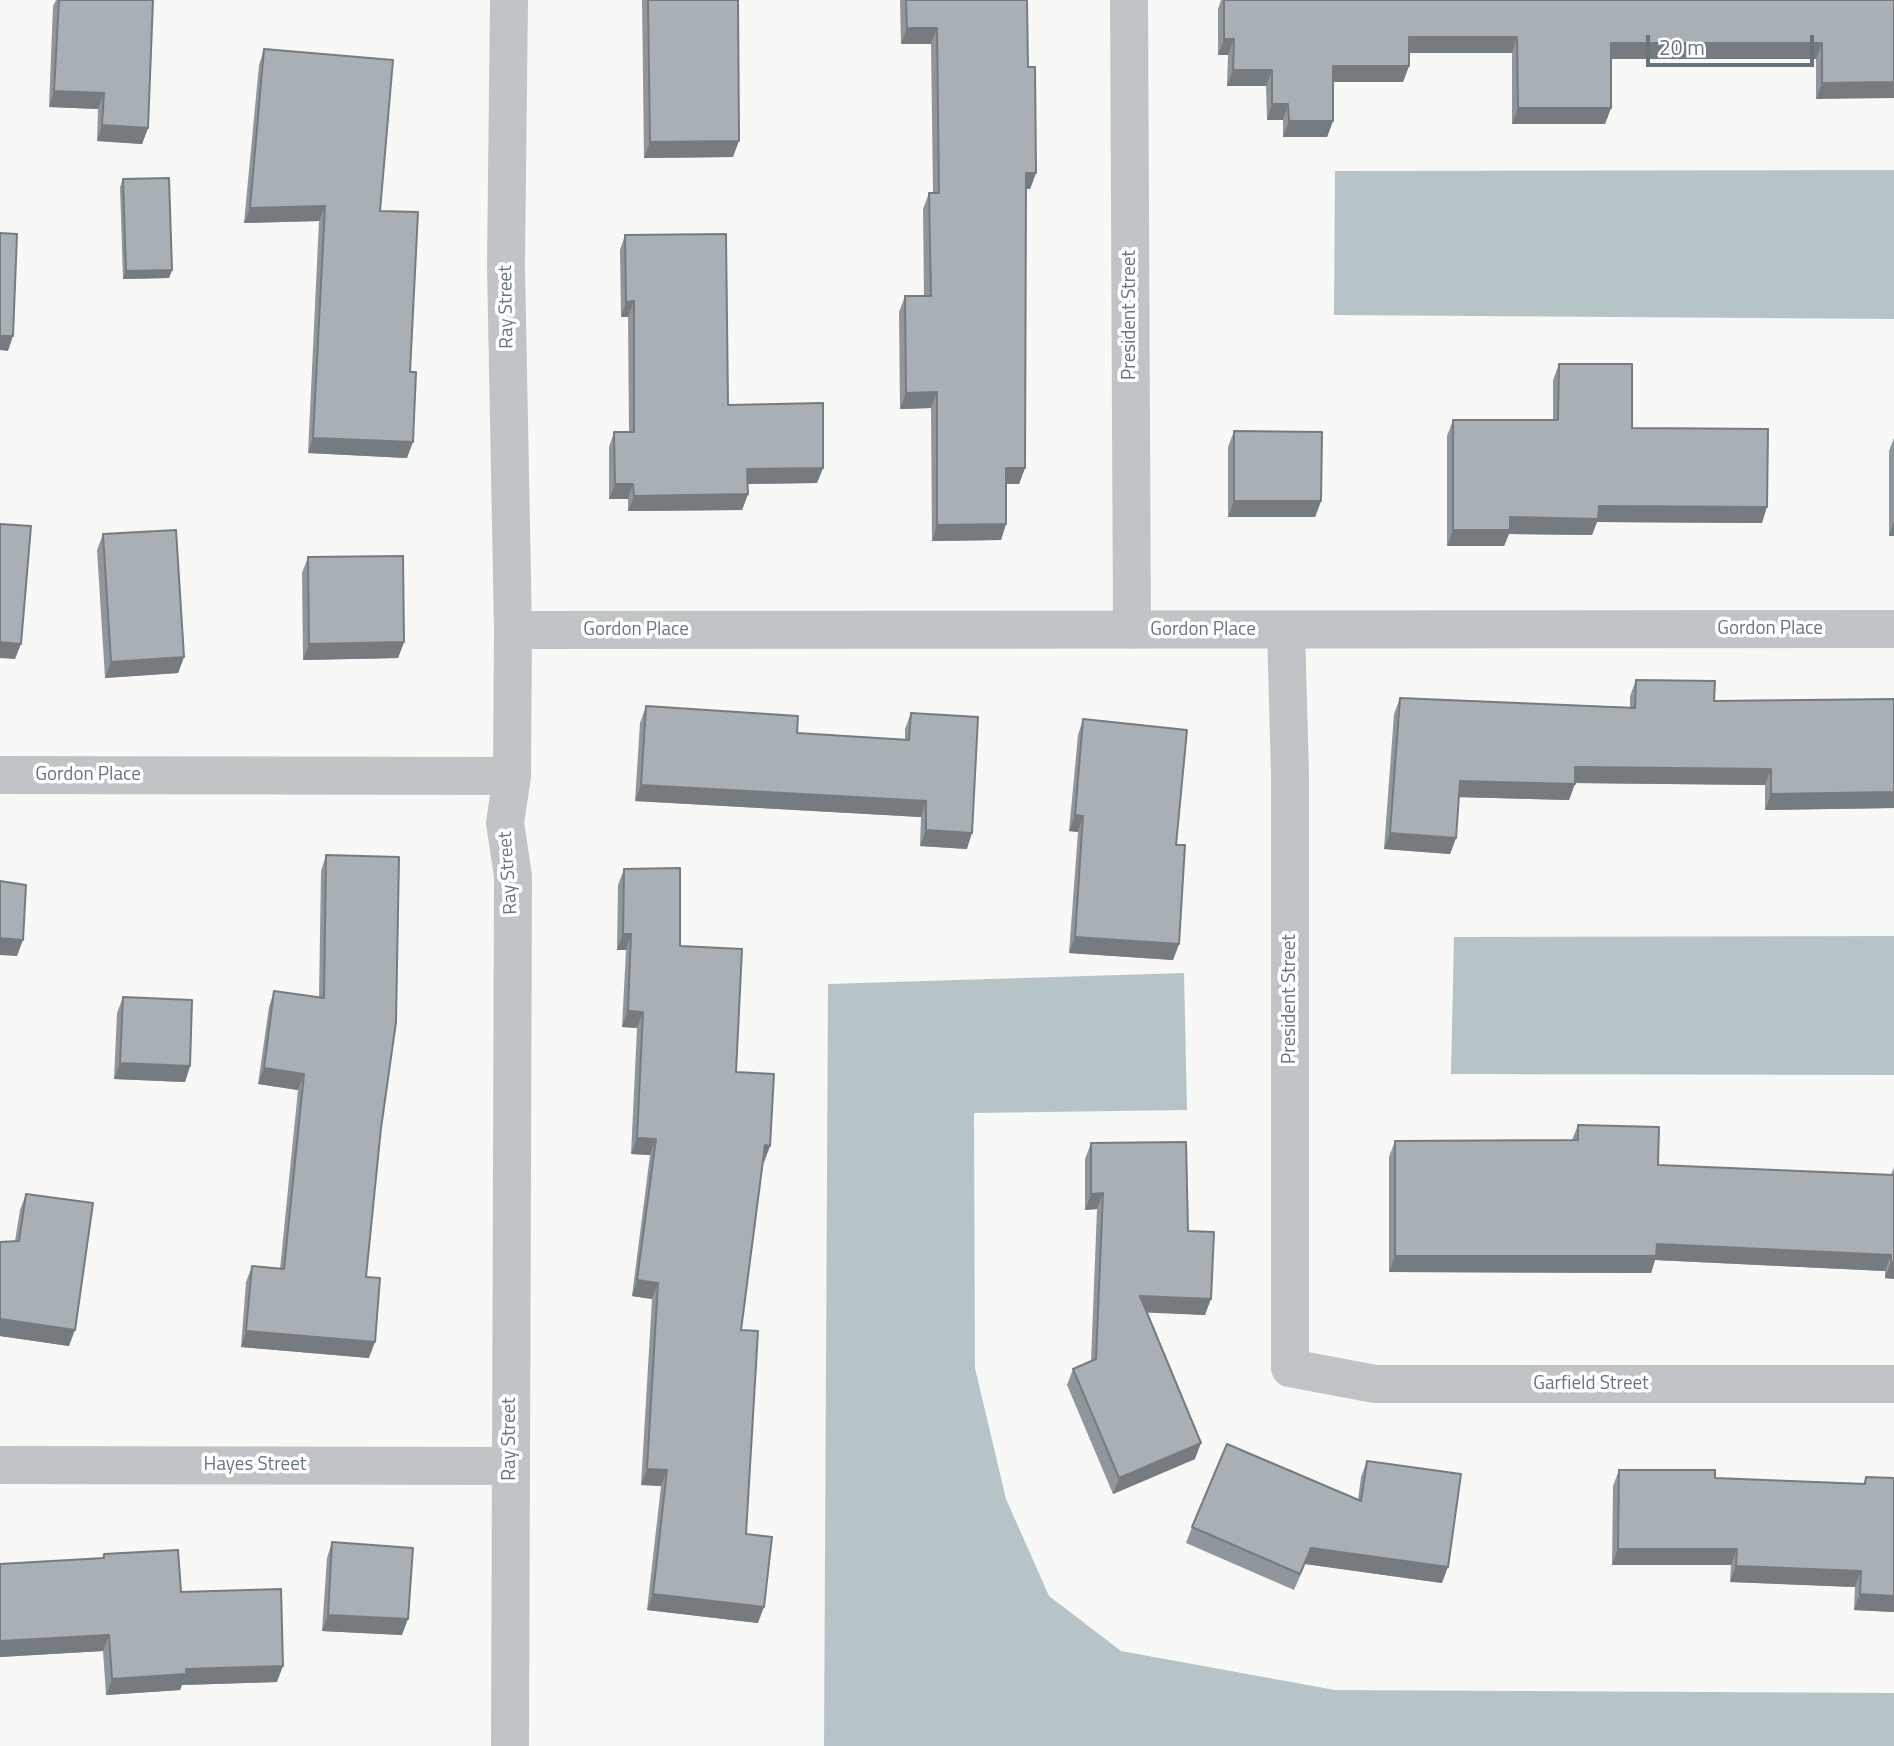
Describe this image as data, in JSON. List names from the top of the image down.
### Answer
{
  "streets": {
    "street": [
      "Ray Street",
      "President Street",
      "Gordon Place",
      "Garfield Street",
      "Hayes Street"
    ]
  },
  "crossings": [
    ["Ray Street", "Gordon Place"],
    ["Ray Street", "Hayes Street"],
    ["President Street", "Gordon Place"],
    ["President Street", "Garfield Street"]
  ],
  "scale_bar": "20 m"
}
